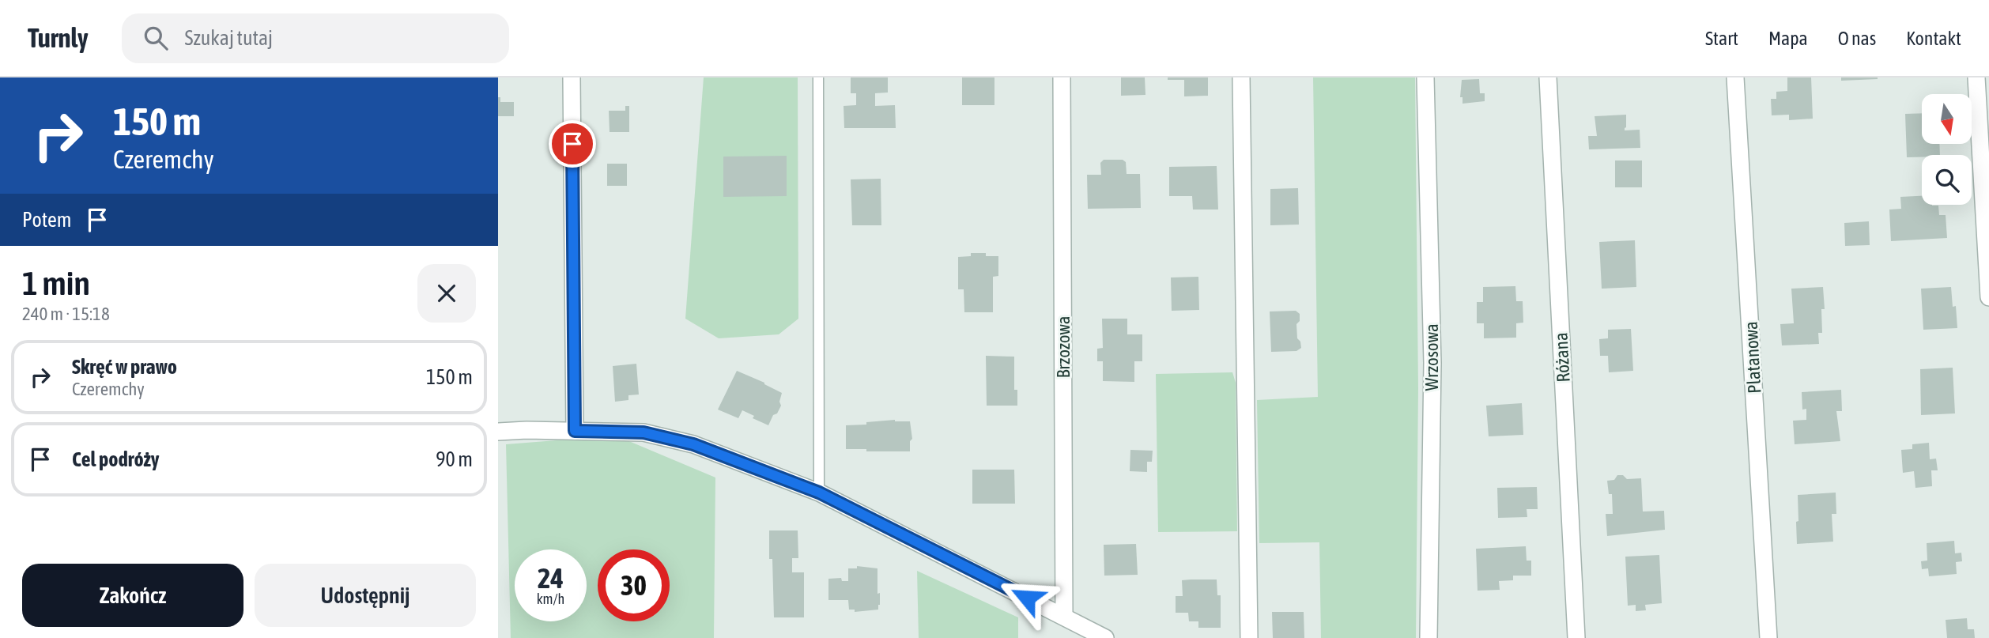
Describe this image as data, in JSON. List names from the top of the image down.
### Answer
{
  "streets": {
    "street": [
      "Brzozowa",
      "Wrzosowa",
      "Różana",
      "Platanowa"
    ]
  },
  "north": "bottom",
  "page": {
    "header": "Turnly",
    "search": "Szukaj tutaj",
    "nav": [
      "Start",
      "Mapa",
      "O nas",
      "Kontakt"
    ],
    "turn": ["150 m", "Czeremchy"],
    "then": "Potem",
    "heading": ["1 min", "240 m · 15:18"],
    "list": [
      {
        "name": "Skręć w prawo",
        "note": "Czeremchy",
        "value": "150 m"
      },
      {
        "name": "Cel podróży",
        "value": "90 m"
      }
    ],
    "speed": "24 km/h",
    "limit": "30",
    "buttons": ["Zakończ", "Udostępnij"]
  }
}
